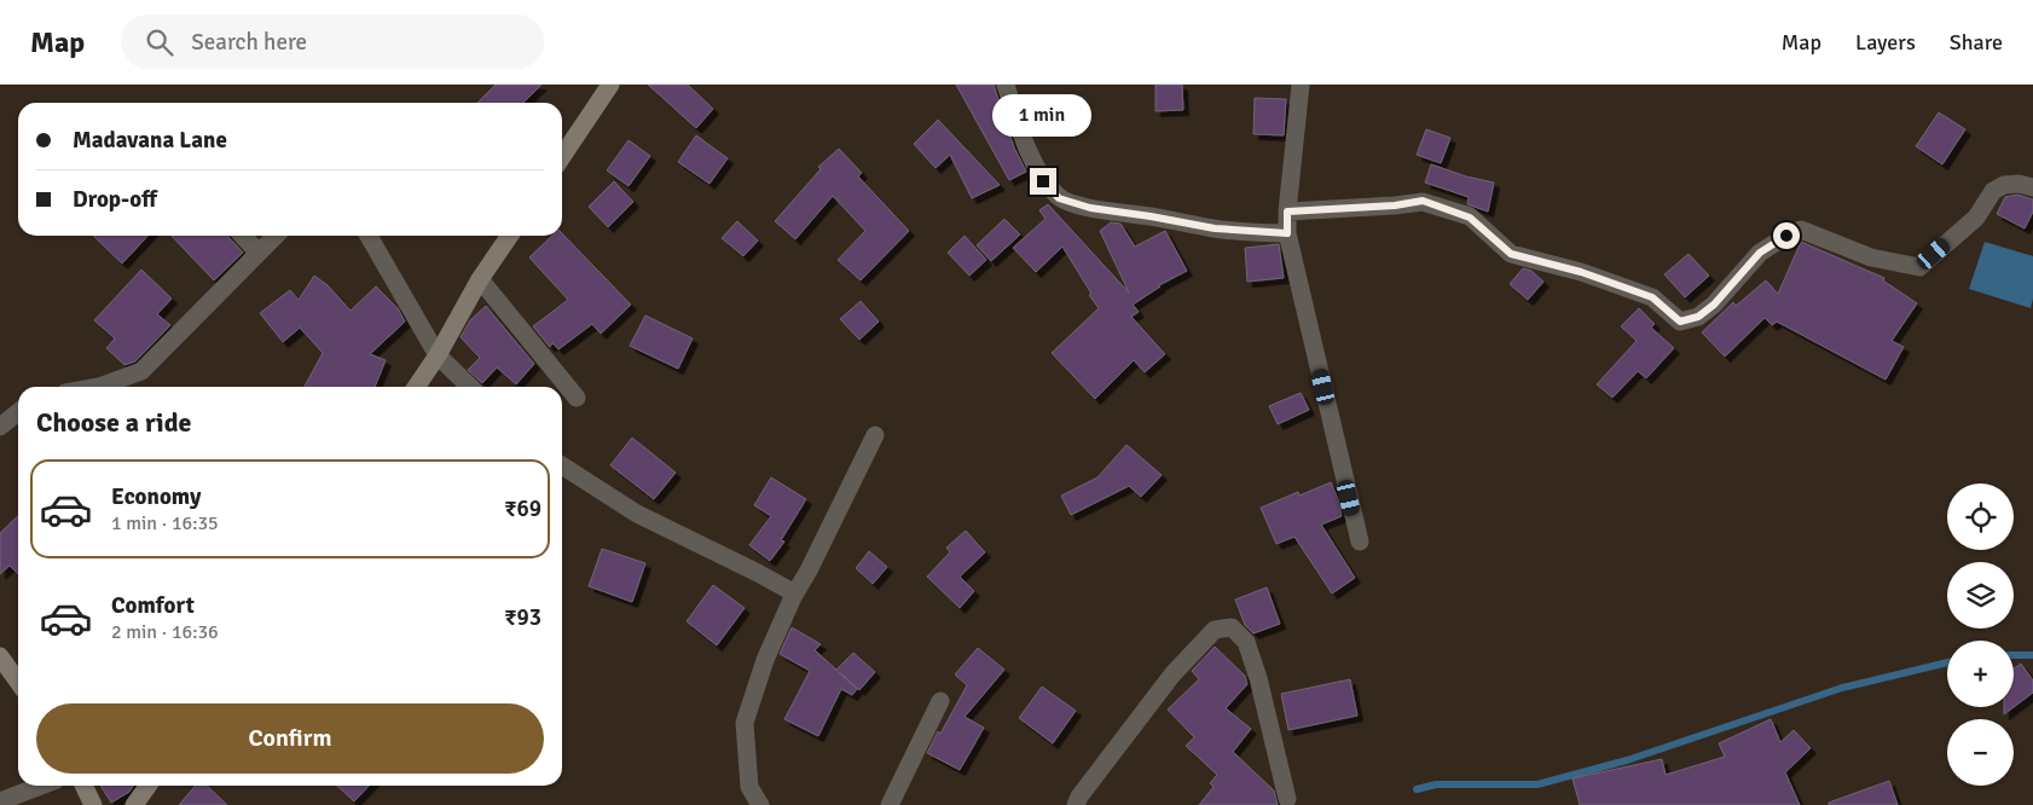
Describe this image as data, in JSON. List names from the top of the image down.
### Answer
{
  "page": {
    "header": "Map",
    "search": "Search here",
    "nav": ["Map", "Layers", "Share"],
    "bubble": "1 min",
    "banner": ["Madavana Lane", "Drop-off"],
    "heading": "Choose a ride",
    "list": [
      {
        "name": "Economy",
        "note": "1 min · 16:35",
        "value": "₹69"
      },
      {
        "name": "Comfort",
        "note": "2 min · 16:36",
        "value": "₹93"
      }
    ],
    "map_buttons": ["+", "−"],
    "buttons": "Confirm"
  }
}
